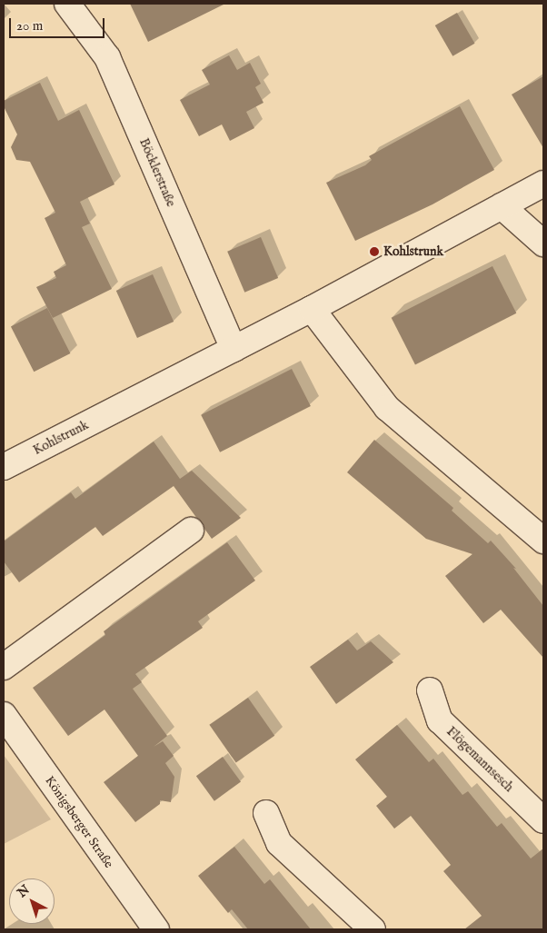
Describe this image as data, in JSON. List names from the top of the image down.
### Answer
{
  "streets": {
    "street": [
      "Böcklerstraße",
      "Kohlstrunk",
      "Flögemannsesch",
      "Königsberger Straße"
    ]
  },
  "crossings": [
    ["Böcklerstraße", "Kohlstrunk"]
  ],
  "places": ["Kohlstrunk"],
  "scale_bar": "20 m",
  "north": "top left"
}
